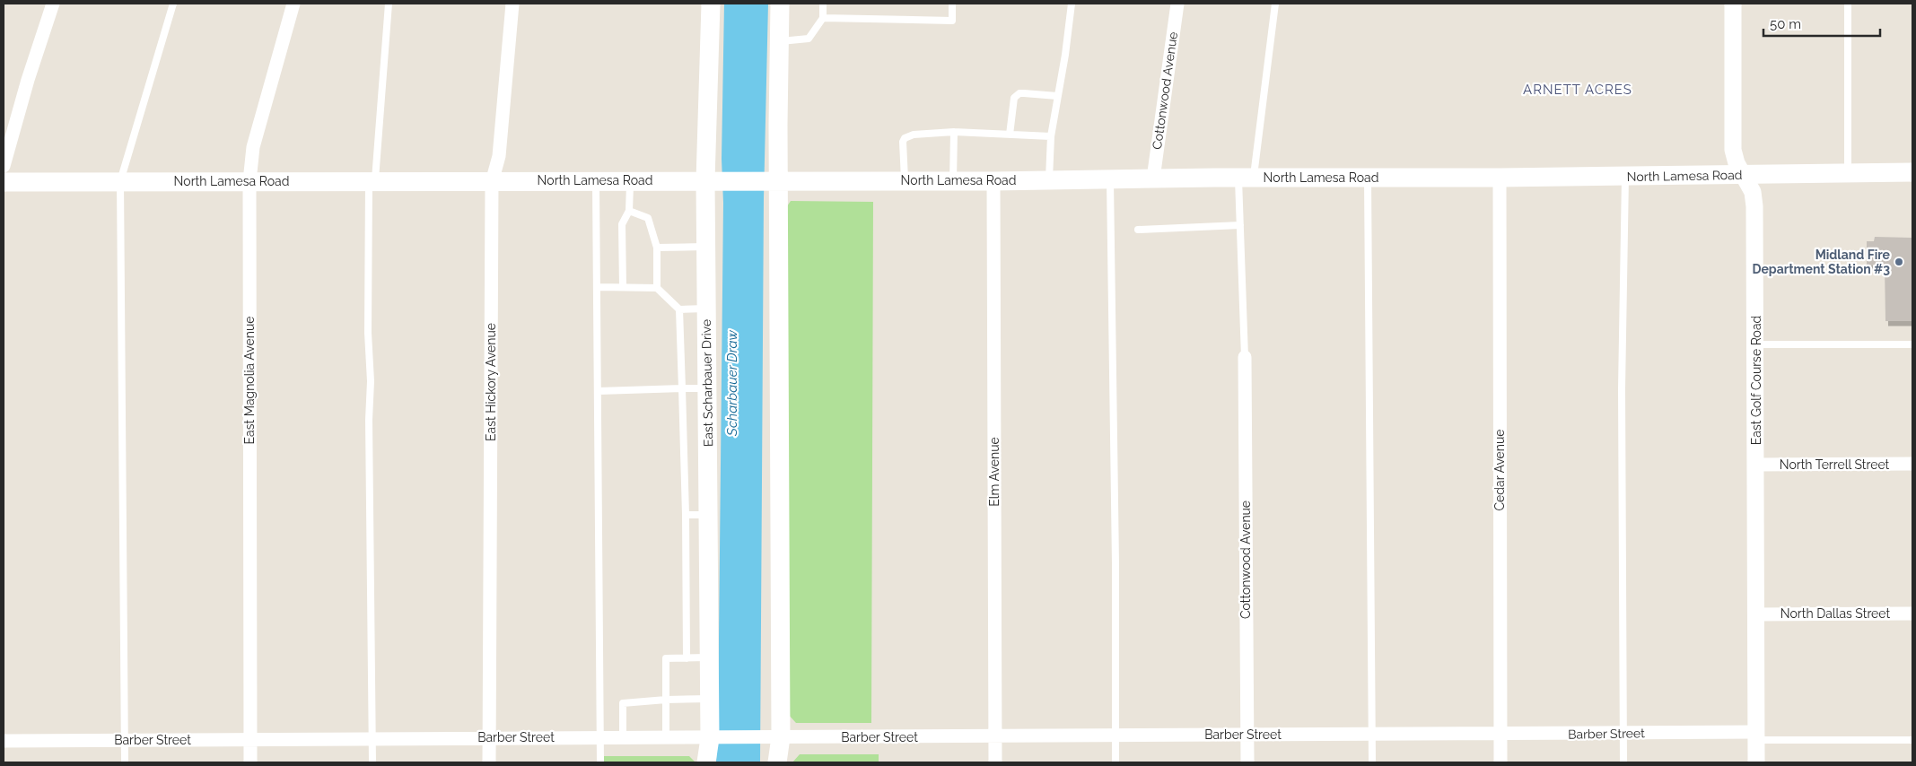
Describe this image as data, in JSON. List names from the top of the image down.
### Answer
{
  "streets": {
    "main road": ["North Lamesa Road", "East Scharbauer Drive"],
    "street": [
      "Cottonwood Avenue",
      "East Magnolia Avenue",
      "East Golf Course Road",
      "East Hickory Avenue",
      "North Terrell Street",
      "Cedar Avenue",
      "Elm Avenue",
      "North Dallas Street",
      "Barber Street"
    ]
  },
  "crossings": [
    ["Cottonwood Avenue", "North Lamesa Road"],
    ["Cottonwood Avenue", "Barber Street"],
    ["North Lamesa Road", "East Magnolia Avenue"],
    ["North Lamesa Road", "East Golf Course Road"],
    ["North Lamesa Road", "East Hickory Avenue"],
    ["North Lamesa Road", "East Scharbauer Drive"],
    ["North Lamesa Road", "Cedar Avenue"],
    ["North Lamesa Road", "Elm Avenue"],
    ["East Magnolia Avenue", "Barber Street"],
    ["East Golf Course Road", "North Terrell Street"],
    ["East Golf Course Road", "North Dallas Street"],
    ["East Golf Course Road", "Barber Street"],
    ["East Hickory Avenue", "Barber Street"],
    ["East Scharbauer Drive", "Barber Street"],
    ["Cedar Avenue", "Barber Street"],
    ["Elm Avenue", "Barber Street"]
  ],
  "districts": ["ARNETT ACRES"],
  "water": ["Scharbauer Draw"],
  "places": ["Midland Fire Department Station #3"],
  "scale_bar": "50 m"
}
